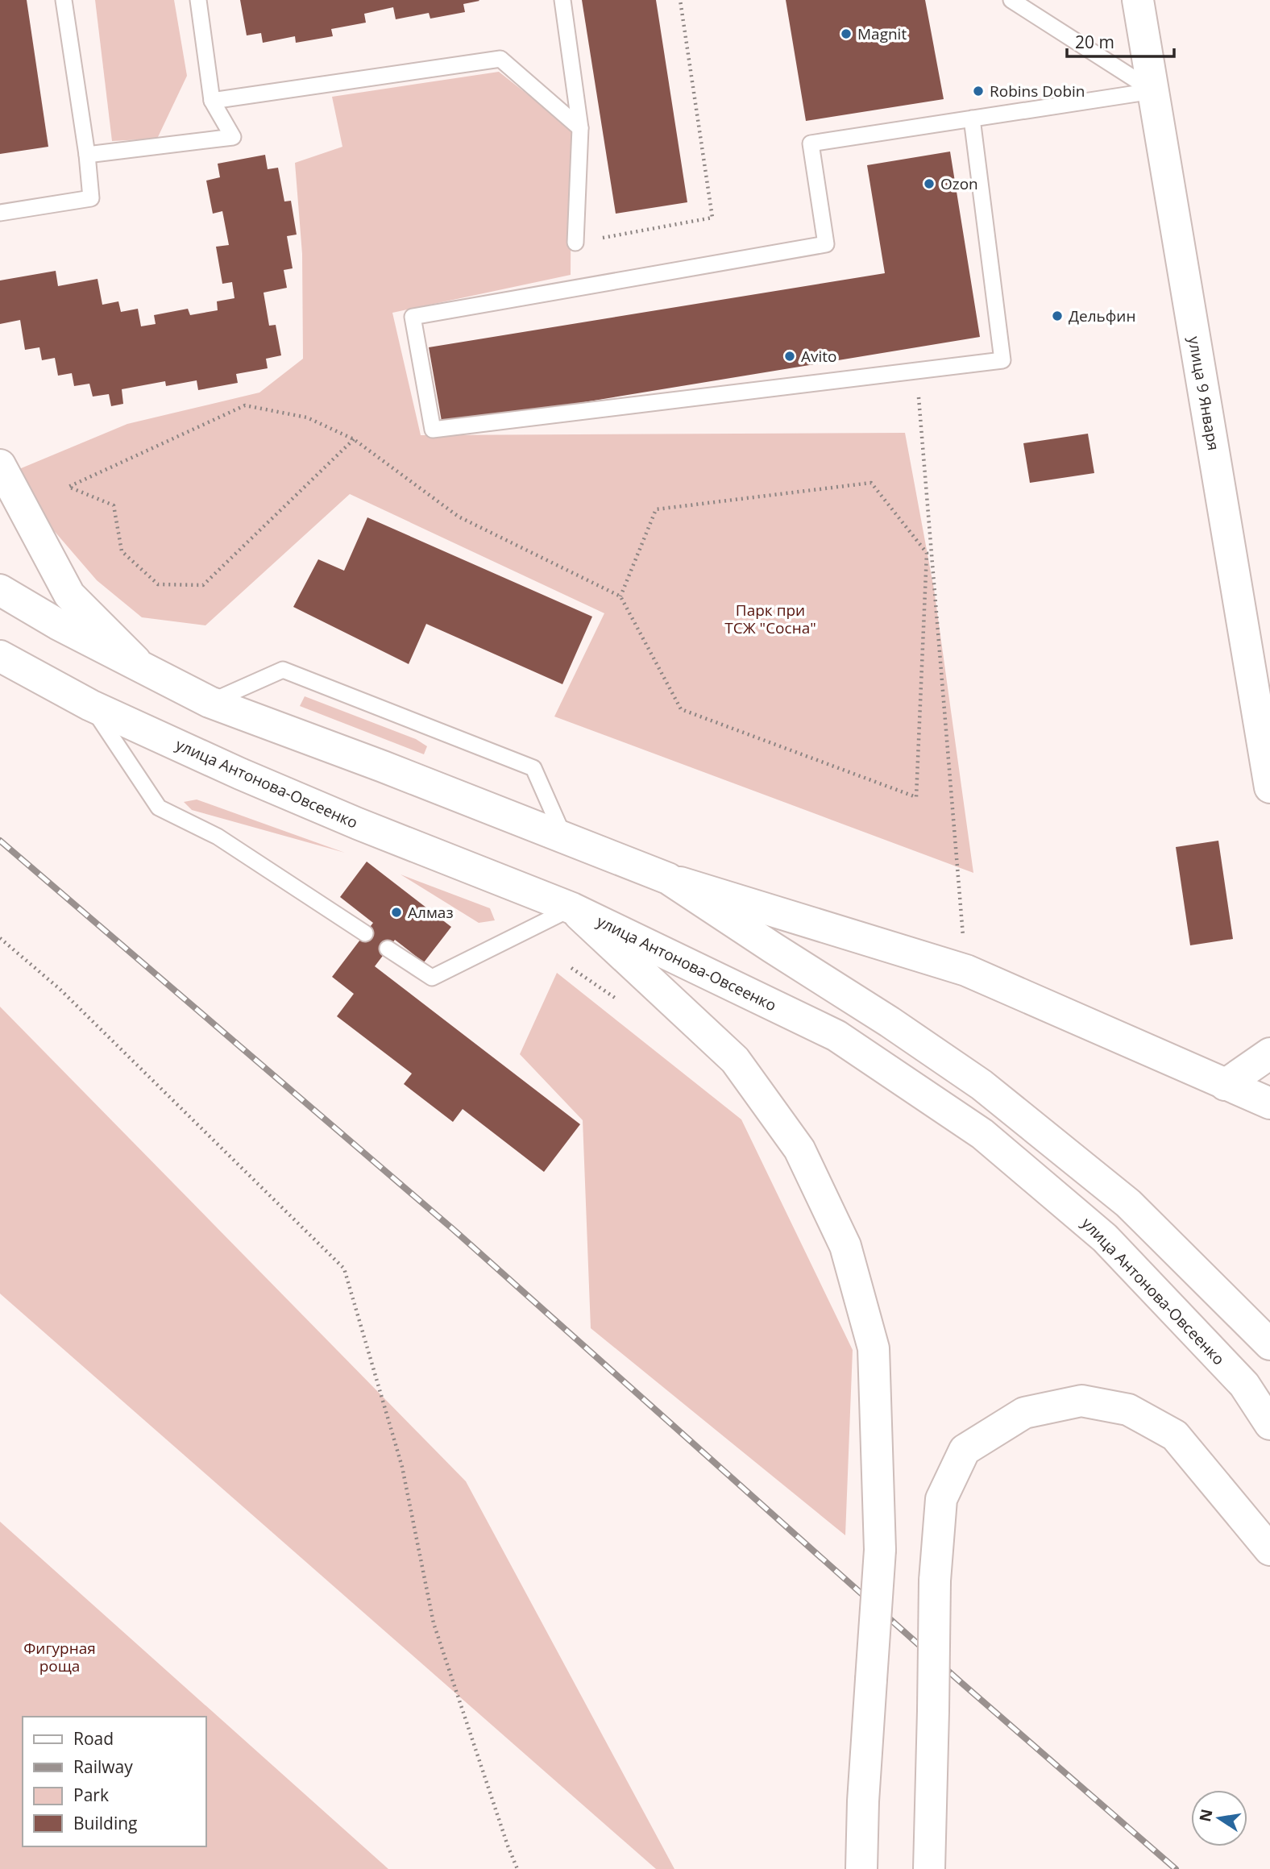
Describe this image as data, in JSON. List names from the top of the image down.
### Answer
{
  "streets": {
    "main road": ["улица 9 Января", "улица Антонова-Овсеенко"]
  },
  "parks": ["Парк при ТСЖ \"Сосна\"", "Фигурная роща"],
  "places": [
    "Magnit",
    "Robins Dobin",
    "Ozon",
    "Дельфин",
    "Avito",
    "Алмаз"
  ],
  "legend": [
    "Road",
    "Railway",
    "Park",
    "Building"
  ],
  "scale_bar": "20 m",
  "north": "left"
}
